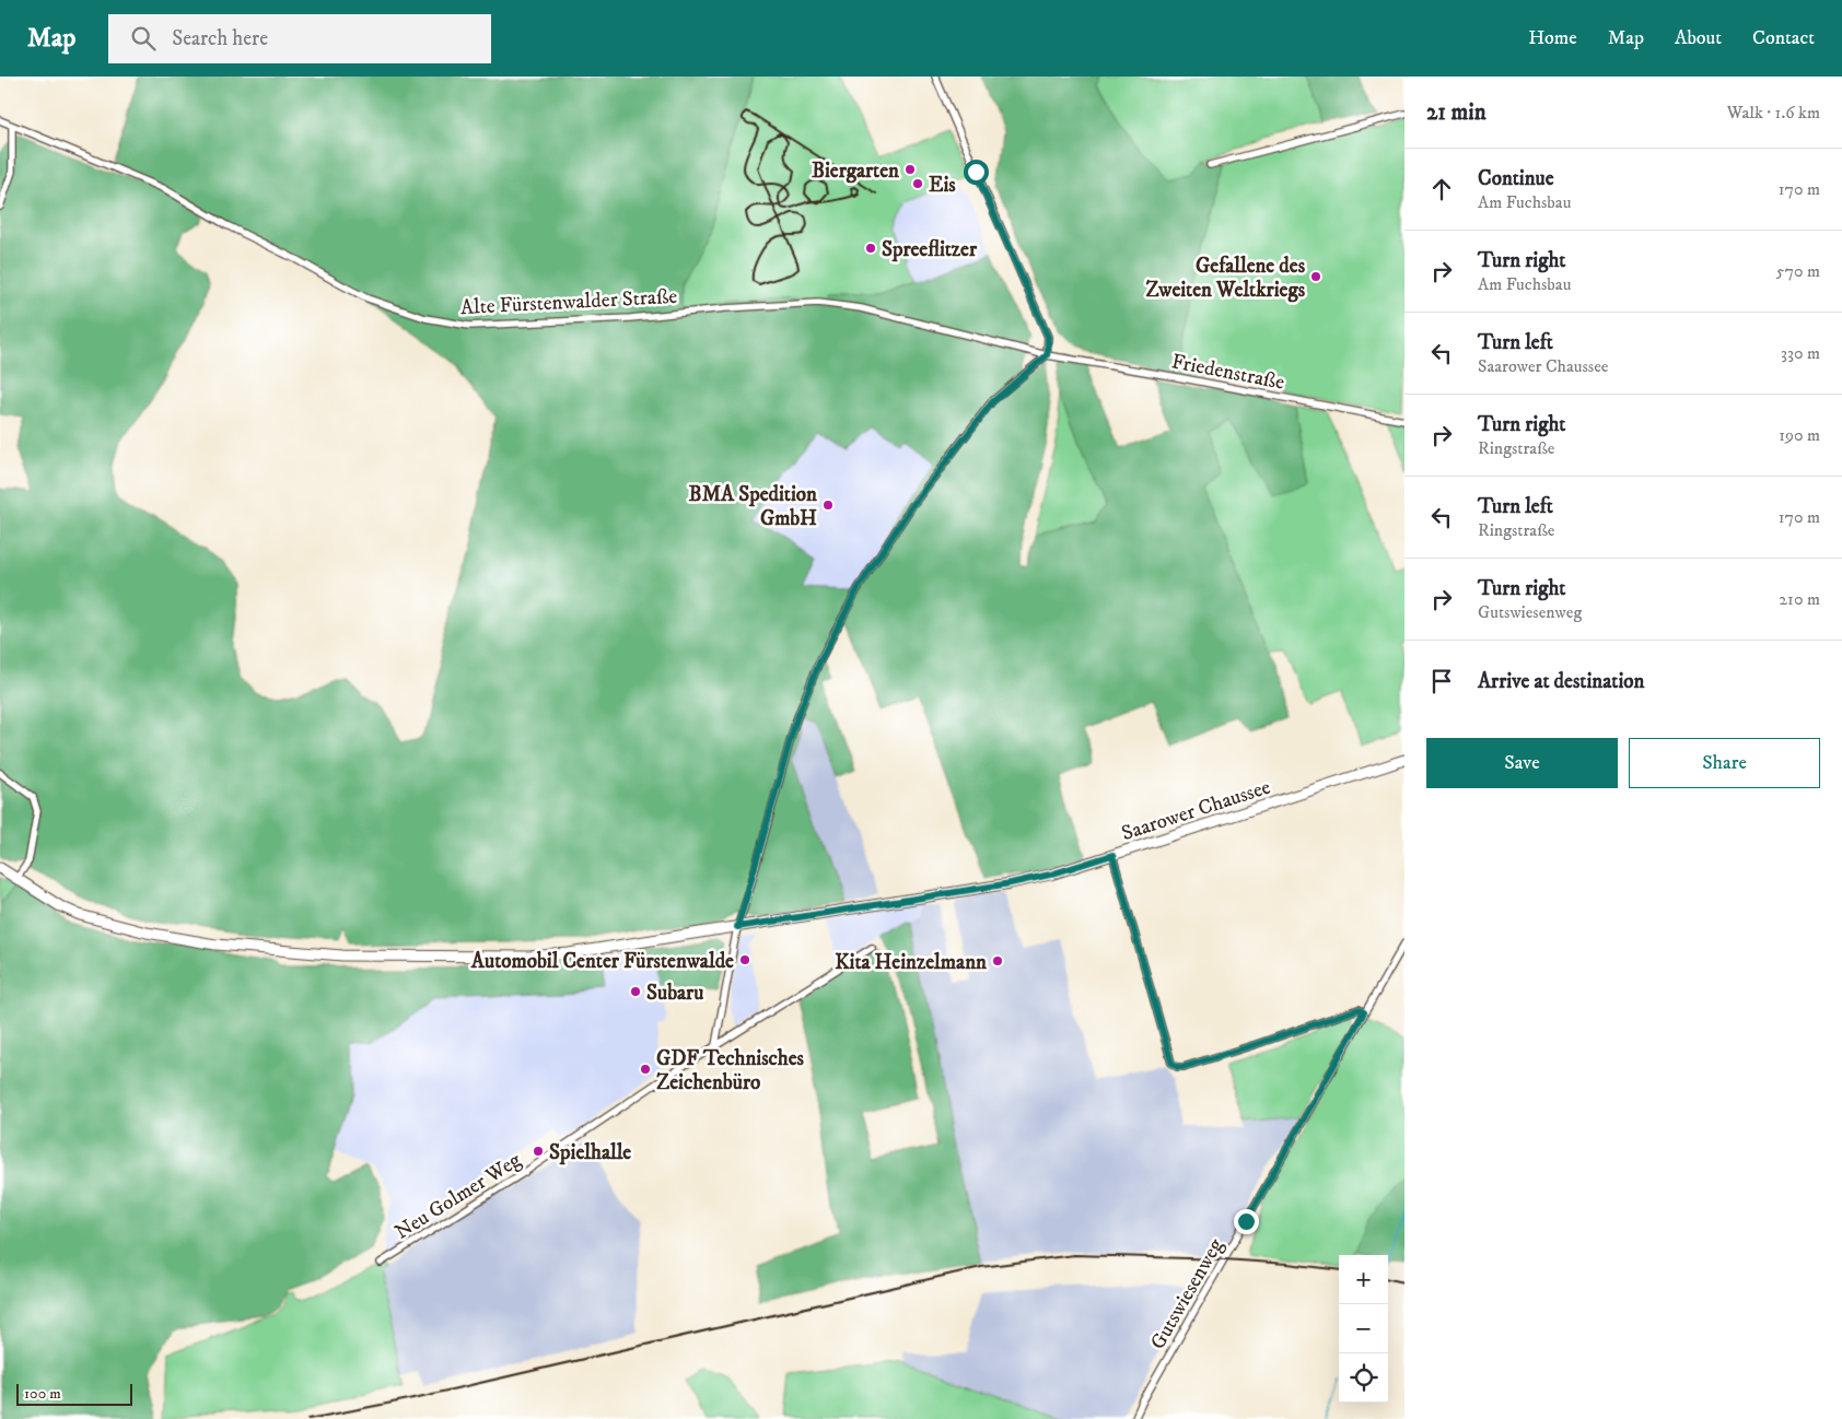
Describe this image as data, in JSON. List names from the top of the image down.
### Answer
{
  "streets": {
    "main road": ["Saarower Chaussee"],
    "street": [
      "Alte Fürstenwalder Straße",
      "Friedenstraße",
      "Neu Golmer Weg",
      "Gutswiesenweg"
    ]
  },
  "crossings": [
    ["Alte Fürstenwalder Straße", "Friedenstraße"]
  ],
  "places": [
    "Biergarten",
    "Eis",
    "Spreeflitzer",
    "Gefallene des Zweiten Weltkriegs",
    "BMA Spedition GmbH",
    "Automobil Center Fürstenwalde",
    "Kita Heinzelmann",
    "Subaru",
    "GDF Technisches Zeichenbüro",
    "Spielhalle"
  ],
  "scale_bar": "100 m",
  "page": {
    "header": "Map",
    "search": "Search here",
    "nav": [
      "Home",
      "Map",
      "About",
      "Contact"
    ],
    "heading": ["21 min", "Walk · 1.6 km"],
    "list": [
      ["Continue", "Am Fuchsbau", "170 m"],
      ["Turn right", "Am Fuchsbau", "570 m"],
      ["Turn left", "Saarower Chaussee", "330 m"],
      ["Turn right", "Ringstraße", "190 m"],
      ["Turn left", "Ringstraße", "170 m"],
      ["Turn right", "Gutswiesenweg", "210 m"],
      "Arrive at destination"
    ],
    "buttons": ["Save", "Share"],
    "map_buttons": ["+", "−"],
    "scale": "100 m"
  }
}
